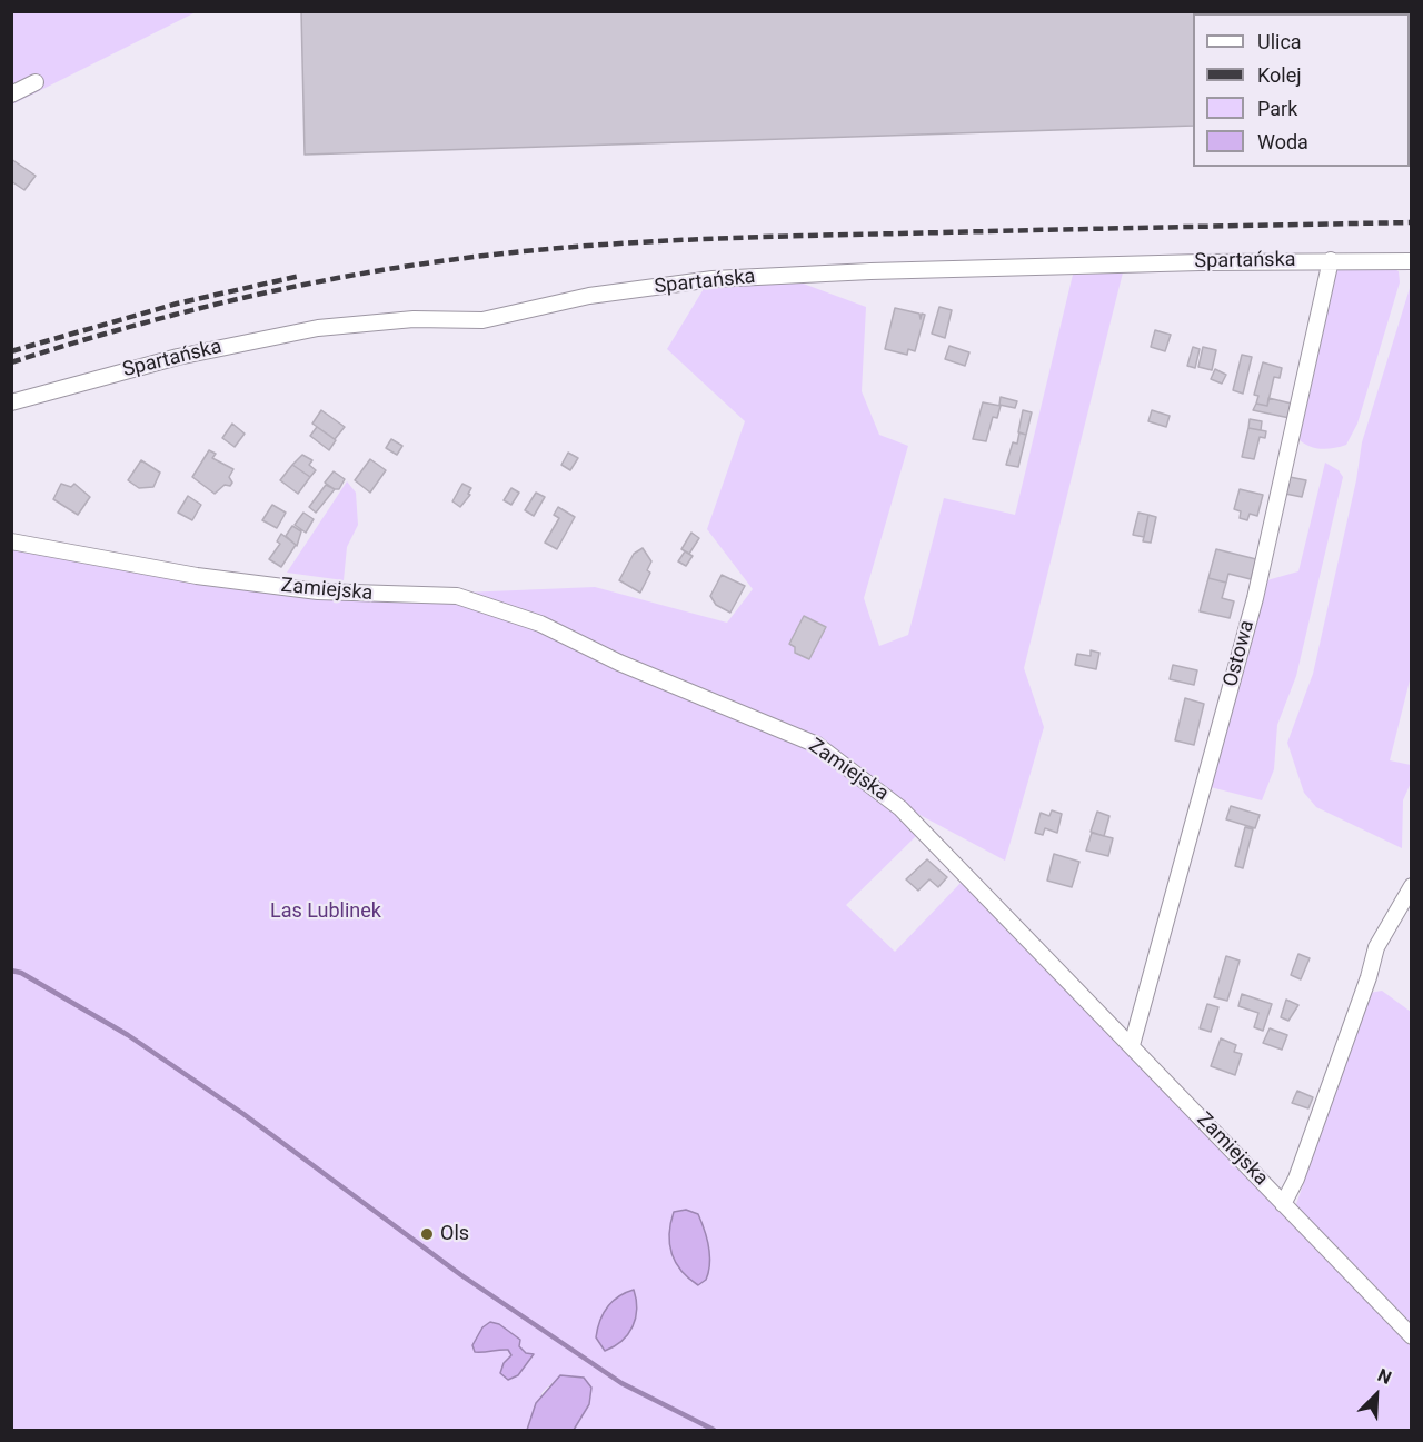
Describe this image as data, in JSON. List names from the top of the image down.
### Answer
{
  "streets": {
    "street": ["Spartańska", "Zamiejska", "Ostowa"]
  },
  "crossings": [
    ["Spartańska", "Ostowa"],
    ["Zamiejska", "Ostowa"]
  ],
  "parks": ["Las Lublinek"],
  "places": ["Ols"],
  "legend": [
    "Ulica",
    "Kolej",
    "Park",
    "Woda"
  ],
  "north": "top right"
}
